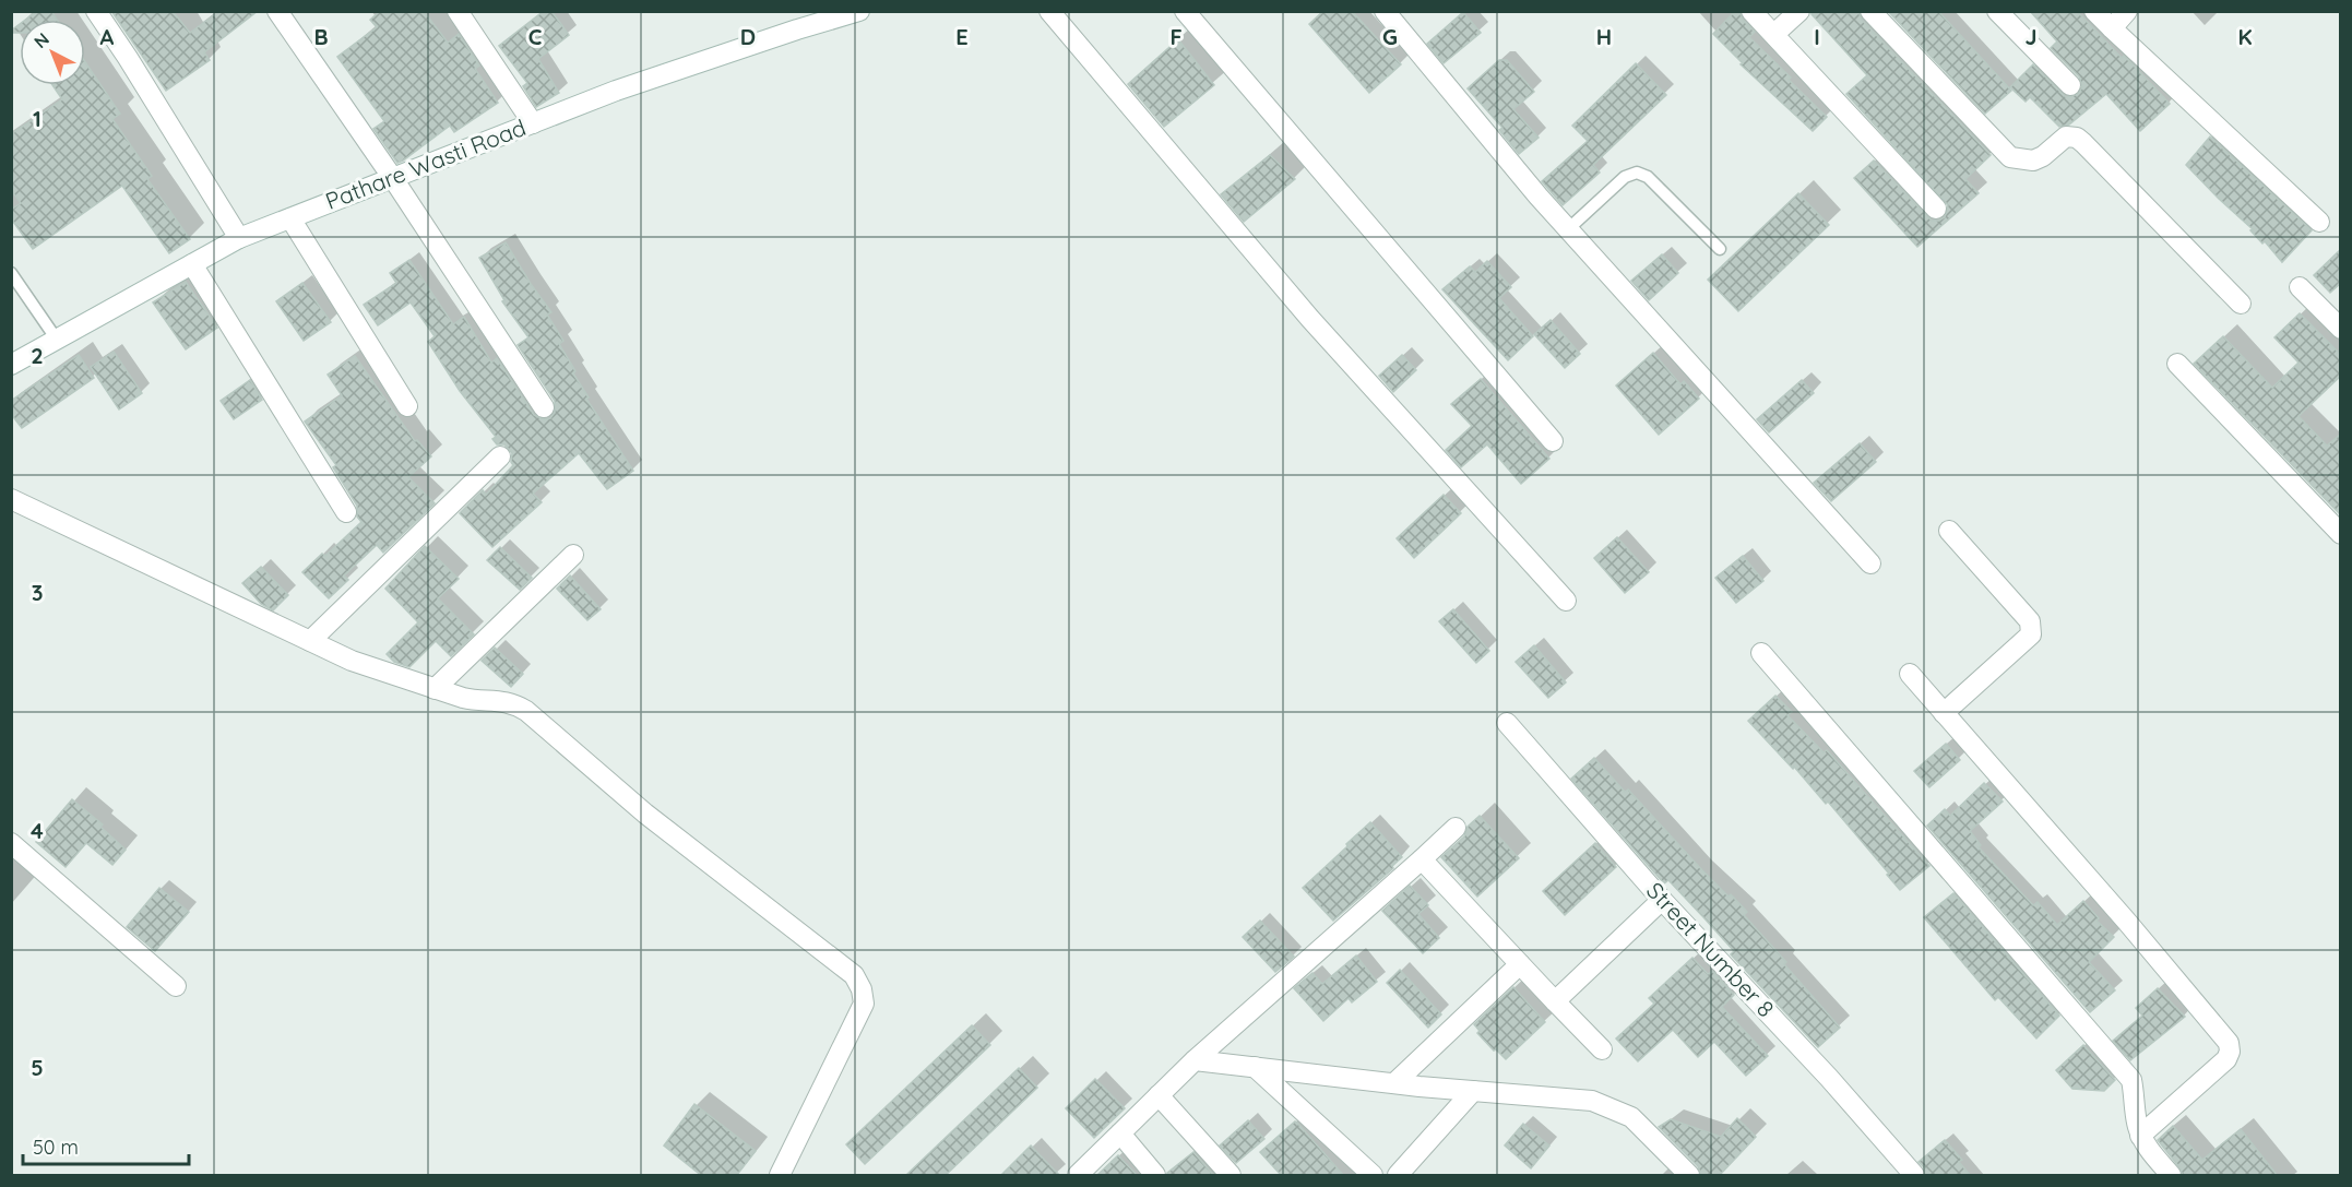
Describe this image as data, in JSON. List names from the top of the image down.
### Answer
{
  "streets": {
    "street": ["Pathare Wasti Road", "Street Number 8"]
  },
  "scale_bar": "50 m",
  "north": "top left",
  "grid": {
    "columns": [
      "A",
      "B",
      "C",
      "D",
      "E",
      "F",
      "G",
      "H",
      "I",
      "J",
      "K"
    ],
    "rows": [
      "1",
      "2",
      "3",
      "4",
      "5"
    ]
  }
}
